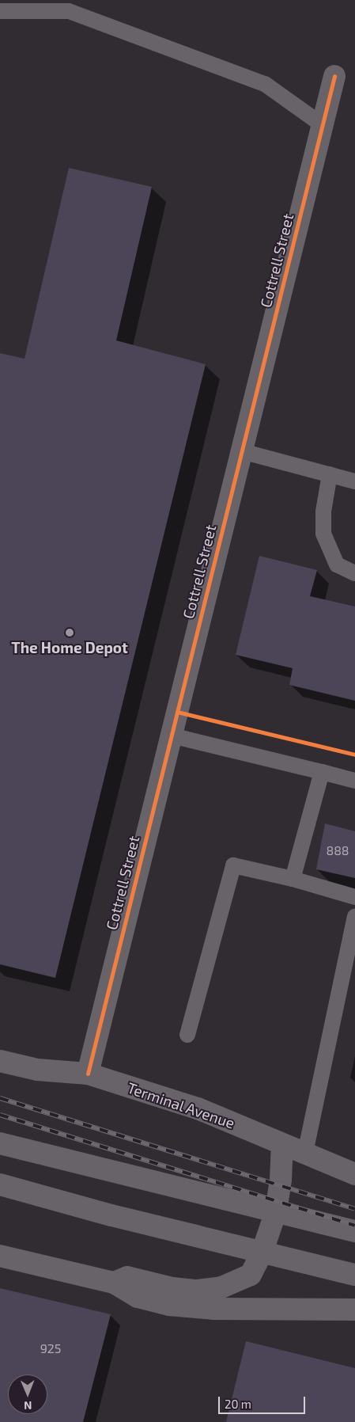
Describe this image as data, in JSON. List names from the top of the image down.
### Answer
{
  "streets": {
    "street": ["Cottrell Street", "Terminal Avenue"]
  },
  "crossings": [
    ["Cottrell Street", "Terminal Avenue"]
  ],
  "places": ["The Home Depot"],
  "house_numbers": ["888", "925"],
  "scale_bar": "20 m",
  "north": "bottom"
}
